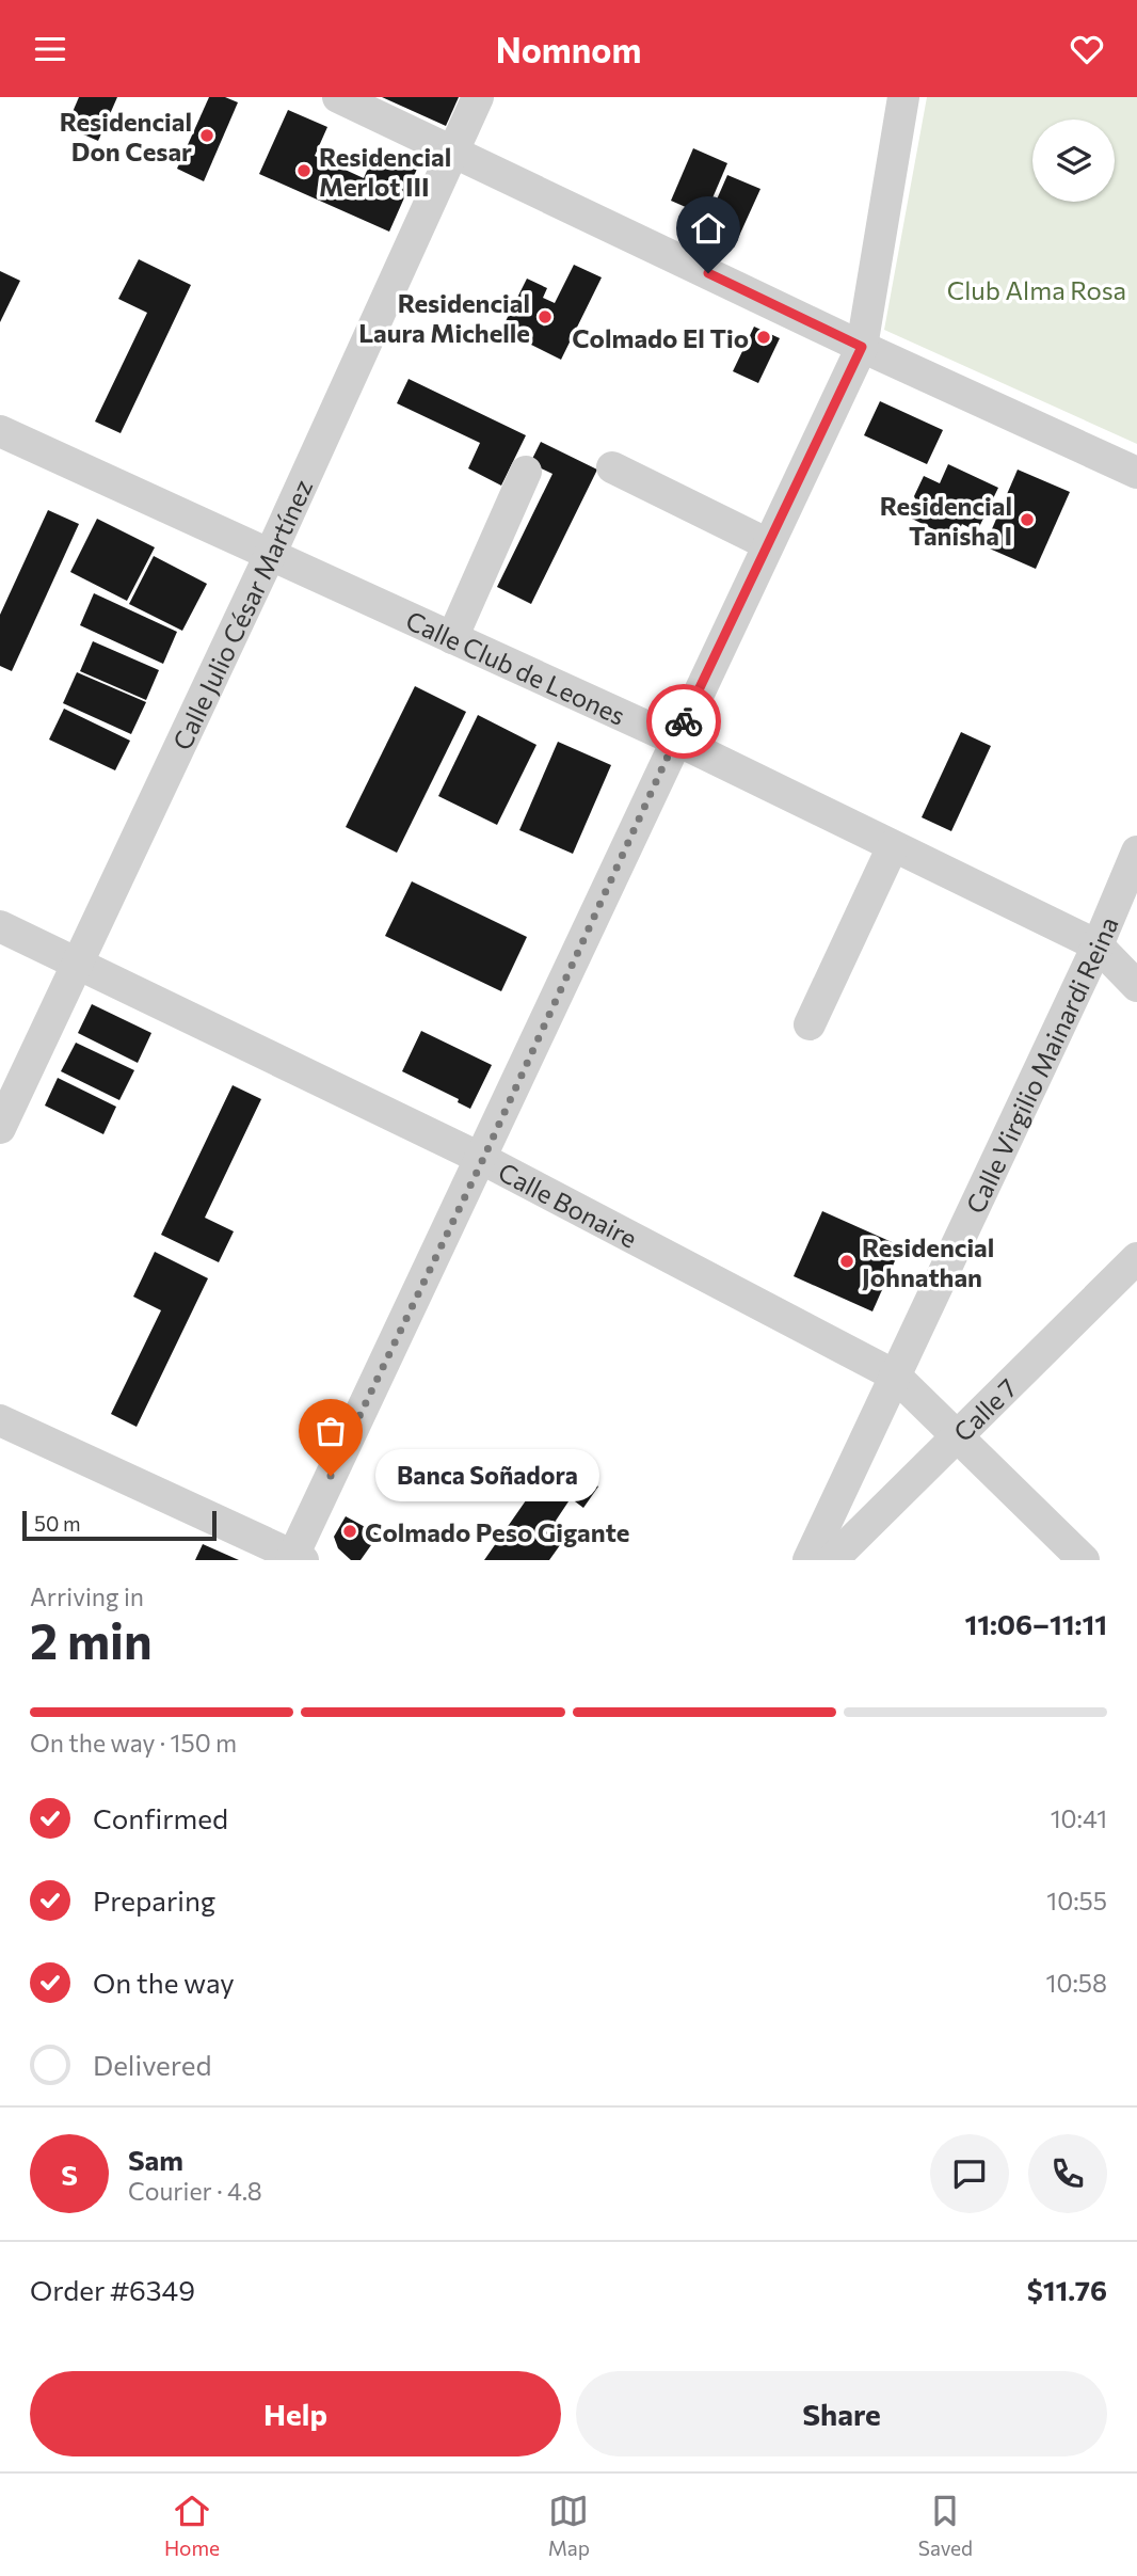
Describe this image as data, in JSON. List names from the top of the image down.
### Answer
{
  "streets": {
    "street": [
      "Calle Julio César Martínez",
      "Calle Club de Leones",
      "Calle Virgilio Mainardi Reina",
      "Calle Bonaire",
      "Calle 7"
    ]
  },
  "crossings": [
    ["Calle Julio César Martínez", "Calle Club de Leones"],
    ["Calle Julio César Martínez", "Calle Bonaire"],
    ["Calle Club de Leones", "Calle Virgilio Mainardi Reina"],
    ["Calle Virgilio Mainardi Reina", "Calle Bonaire"],
    ["Calle Bonaire", "Calle 7"]
  ],
  "parks": ["Club Alma Rosa"],
  "places": [
    "Residencial Don Cesar",
    "Residencial Merlot III",
    "Residencial Laura Michelle",
    "Colmado El Tio",
    "Residencial Tanisha I",
    "Residencial Johnathan",
    "Banca Soñadora",
    "Colmado Peso Gigante"
  ],
  "scale_bar": "50 m",
  "page": {
    "header": "Nomnom",
    "bubble": "Banca Soñadora",
    "scale": "50 m",
    "heading": ["2 min", "Arriving in", "11:06–11:11"],
    "panel": [
      "Sam",
      "Courier · 4.8",
      "Order #6349",
      "$11.76"
    ],
    "bar": "On the way · 150 m",
    "list": [
      ["Confirmed", "10:41"],
      ["Preparing", "10:55"],
      ["On the way", "10:58"],
      "Delivered"
    ],
    "round": "S",
    "buttons": ["Help", "Share"],
    "tabs": ["Home", "Map", "Saved"]
  }
}
